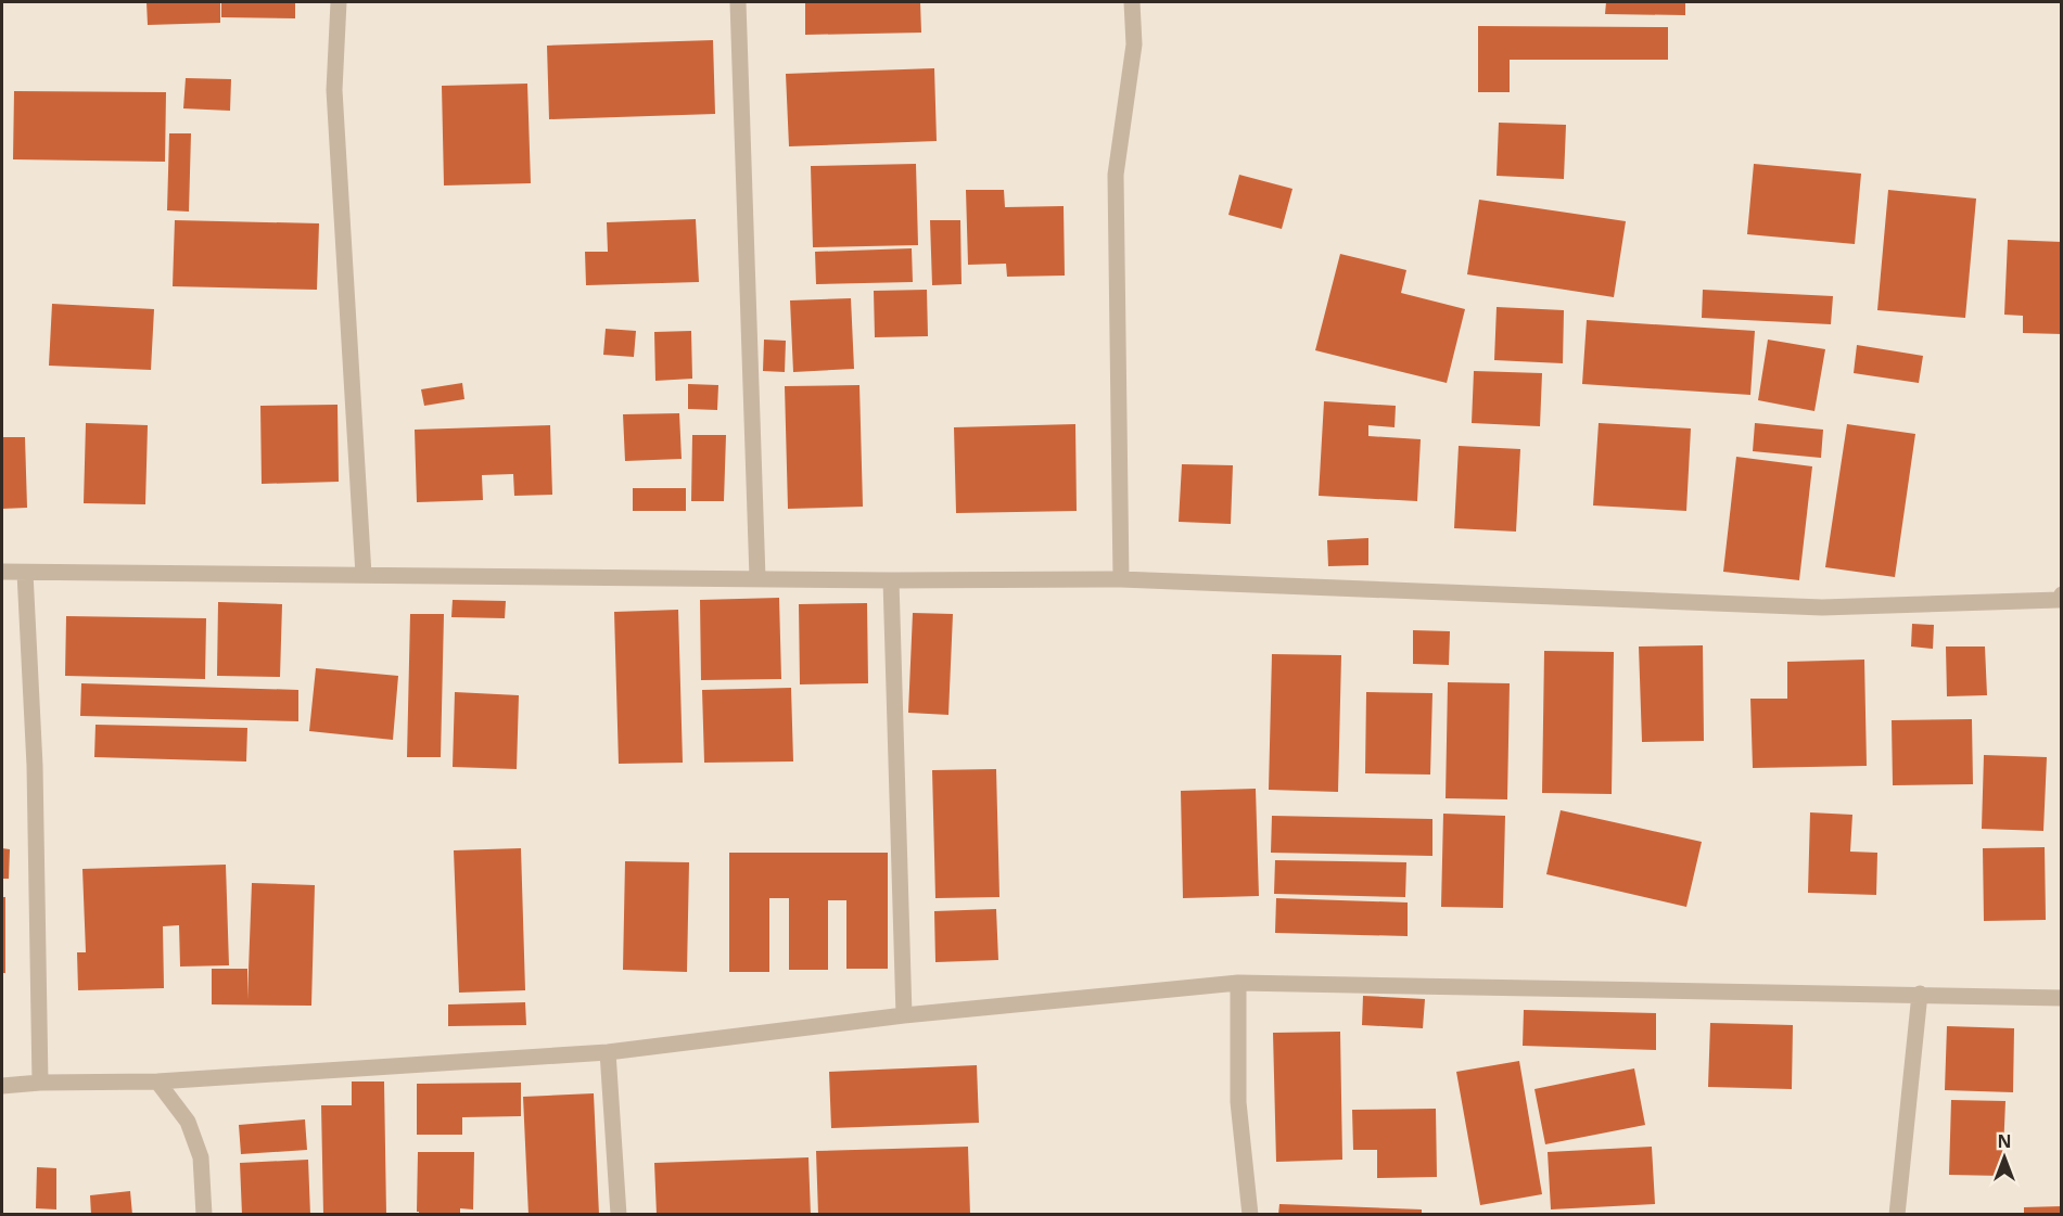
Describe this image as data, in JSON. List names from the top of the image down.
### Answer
{
  "north": "top"
}
